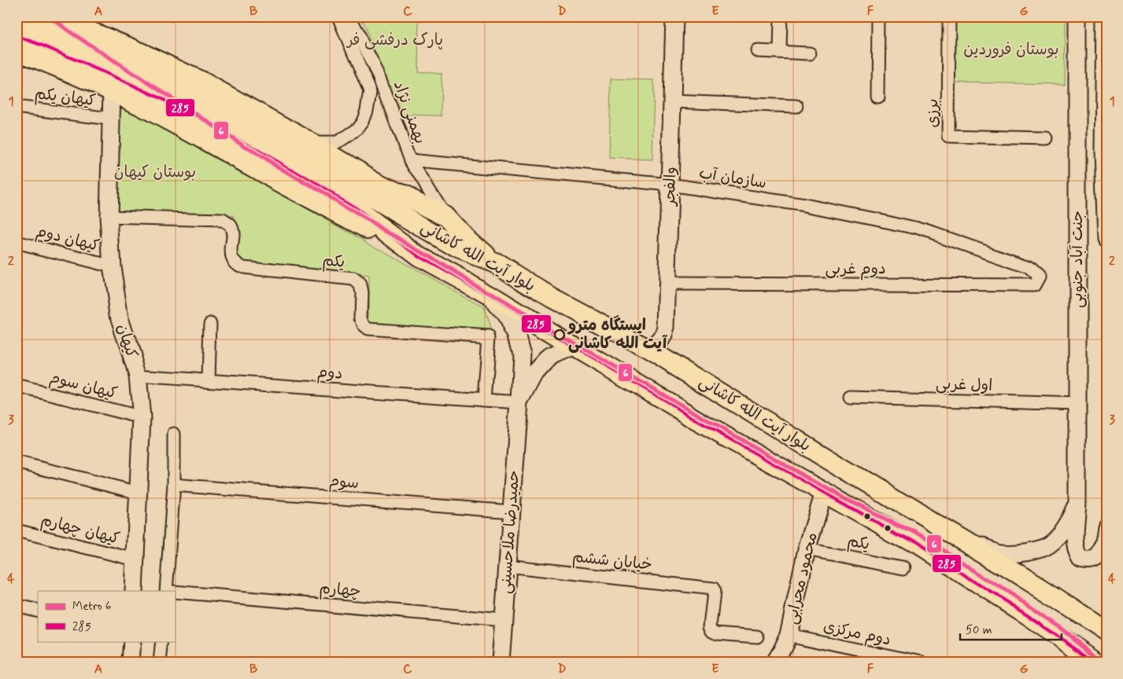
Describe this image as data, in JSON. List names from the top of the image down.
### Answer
{
  "streets": {
    "main road": [
      "والفجر",
      "بلوار آیت الله کاشانی",
      "جنت آباد جنوبی",
      "کیهان",
      "حمیدرضا ملاحسینی",
      "محمود محرابی"
    ],
    "street": [
      "کیهان یکم",
      "بهمنی نژاد",
      "برزی",
      "سازمان آب",
      "کیهان دوم",
      "یکم",
      "دوم غربی",
      "دوم",
      "اول غربی",
      "کیهان سوم",
      "سوم",
      "کیهان چهارم",
      "خیابان ششم",
      "چهارم",
      "دوم مرکزی"
    ]
  },
  "crossings": [
    ["کیهان یکم", "کیهان"],
    ["بهمنی نژاد", "سازمان آب"],
    ["سازمان آب", "والفجر"],
    ["سازمان آب", "دوم غربی"],
    ["والفجر", "بلوار آیت الله کاشانی"],
    ["والفجر", "دوم غربی"],
    ["کیهان دوم", "کیهان"],
    ["بلوار آیت الله کاشانی", "حمیدرضا ملاحسینی"],
    ["بلوار آیت الله کاشانی", "محمود محرابی"],
    ["جنت آباد جنوبی", "اول غربی"],
    ["یکم", "کیهان"],
    ["یکم", "دوم"],
    ["یکم", "محمود محرابی"],
    ["کیهان", "دوم"],
    ["کیهان", "کیهان سوم"],
    ["کیهان", "کیهان چهارم"],
    ["دوم", "حمیدرضا ملاحسینی"],
    ["سوم", "حمیدرضا ملاحسینی"],
    ["حمیدرضا ملاحسینی", "خیابان ششم"],
    ["حمیدرضا ملاحسینی", "چهارم"],
    ["محمود محرابی", "دوم مرکزی"]
  ],
  "parks": ["پارک درفشی فر", "بوستان فروردین", "بوستان کیهان"],
  "places": ["ایستگاه مترو آیت الله کاشانی"],
  "lines": ["metro line 6", "transit line 285"],
  "legend": ["Metro 6", "285"],
  "scale_bar": "50 m",
  "grid": {
    "columns": [
      "A",
      "B",
      "C",
      "D",
      "E",
      "F",
      "G"
    ],
    "rows": [
      "1",
      "2",
      "3",
      "4"
    ]
  }
}
